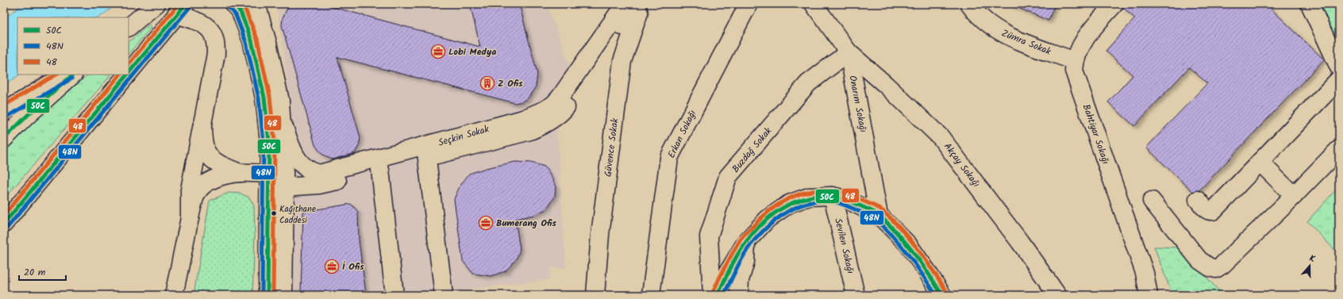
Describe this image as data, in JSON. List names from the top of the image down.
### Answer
{
  "streets": {
    "street": [
      "Zümra Sokak",
      "Onarım Sokağı",
      "Erkan Sokağı",
      "Bahtiyar Sokağı",
      "Seçkin Sokak",
      "Güvence Sokak",
      "Buzdağ Sokak",
      "Akçay Sokağı",
      "Sevilen Sokağı"
    ]
  },
  "crossings": [
    ["Zümra Sokak", "Bahtiyar Sokağı"],
    ["Onarım Sokağı", "Buzdağ Sokak"],
    ["Onarım Sokağı", "Akçay Sokağı"],
    ["Buzdağ Sokak", "Akçay Sokağı"]
  ],
  "places": {
    "office": ["Lobi Medya", "Bumerang Ofis", "İ Ofis"],
    "building": ["Z Ofis"],
    "other": ["Kağıthane Caddesi"]
  },
  "lines": ["transit line 50C", "transit line 48", "transit line 48N"],
  "legend": ["50C", "48N", "48"],
  "scale_bar": "20 m",
  "north": "top"
}
